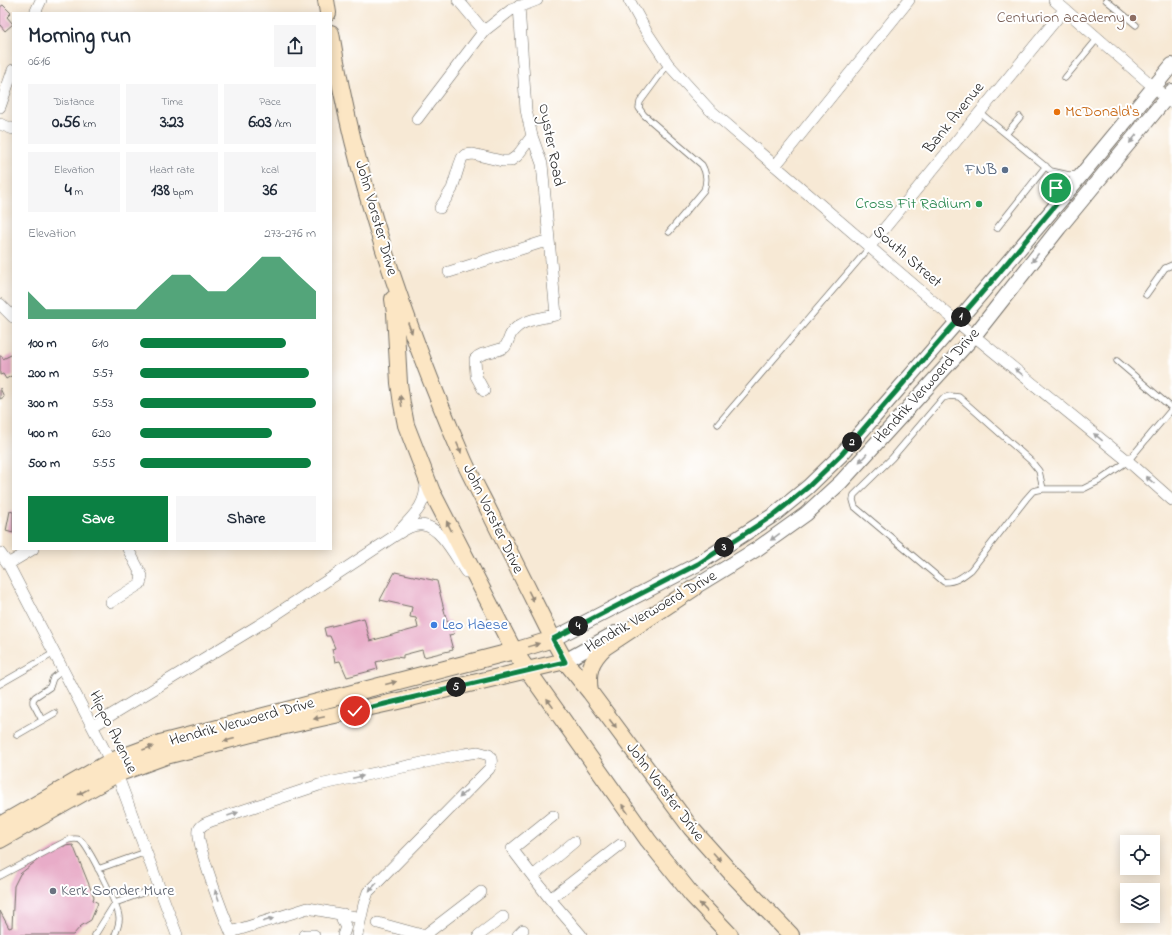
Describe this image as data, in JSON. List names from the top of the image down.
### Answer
{
  "streets": {
    "main road": ["John Vorster Drive", "Hendrik Verwoerd Drive"],
    "street": [
      "Bank Avenue",
      "Oyster Road",
      "South Street",
      "Hippo Avenue"
    ]
  },
  "crossings": [
    ["Bank Avenue", "South Street"],
    ["John Vorster Drive", "Hendrik Verwoerd Drive"],
    ["South Street", "Hendrik Verwoerd Drive"],
    ["Hendrik Verwoerd Drive", "Hippo Avenue"]
  ],
  "places": [
    "Centurion academy",
    "McDonald's",
    "FNB",
    "Cross Fit Radium",
    "Leo Haese",
    "Kerk Sonder Mure"
  ],
  "page": {
    "heading": ["Morning run", "06:16"],
    "stats": [
      ["Distance", "0.56 km"],
      ["Time", "3:23"],
      ["Pace", "6:03 /km"],
      ["Elevation", "4 m"],
      ["Heart rate", "138 bpm"],
      ["kcal", "36"]
    ],
    "chart": ["Elevation", "273–276 m"],
    "pins": [
      "1",
      "2",
      "3",
      "4",
      "5"
    ],
    "list": [
      {
        "name": "100 m",
        "note": "6:10"
      },
      {
        "name": "200 m",
        "note": "5:57"
      },
      {
        "name": "300 m",
        "note": "5:53"
      },
      {
        "name": "400 m",
        "note": "6:20"
      },
      {
        "name": "500 m",
        "note": "5:55"
      }
    ],
    "buttons": ["Save", "Share"]
  }
}
